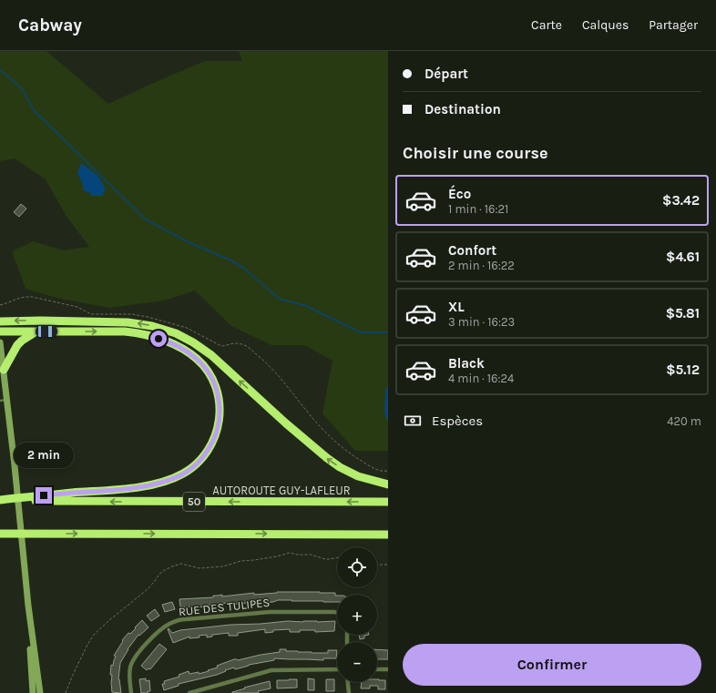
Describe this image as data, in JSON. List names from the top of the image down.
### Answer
{
  "streets": {
    "highway": ["AUTOROUTE GUY-LAFLEUR", "50"],
    "street": ["RUE DES TULIPES"]
  },
  "page": {
    "header": "Cabway",
    "nav": ["Carte", "Calques", "Partager"],
    "banner": ["Départ", "Destination"],
    "heading": "Choisir une course",
    "list": [
      {
        "name": "Éco",
        "note": "1 min · 16:21",
        "value": "$3.42"
      },
      {
        "name": "Confort",
        "note": "2 min · 16:22",
        "value": "$4.61"
      },
      {
        "name": "XL",
        "note": "3 min · 16:23",
        "value": "$5.81"
      },
      {
        "name": "Black",
        "note": "4 min · 16:24",
        "value": "$5.12"
      }
    ],
    "pay": ["Espèces", "420 m"],
    "bubble": "2 min",
    "map_buttons": ["+", "−"],
    "buttons": "Confirmer"
  }
}
